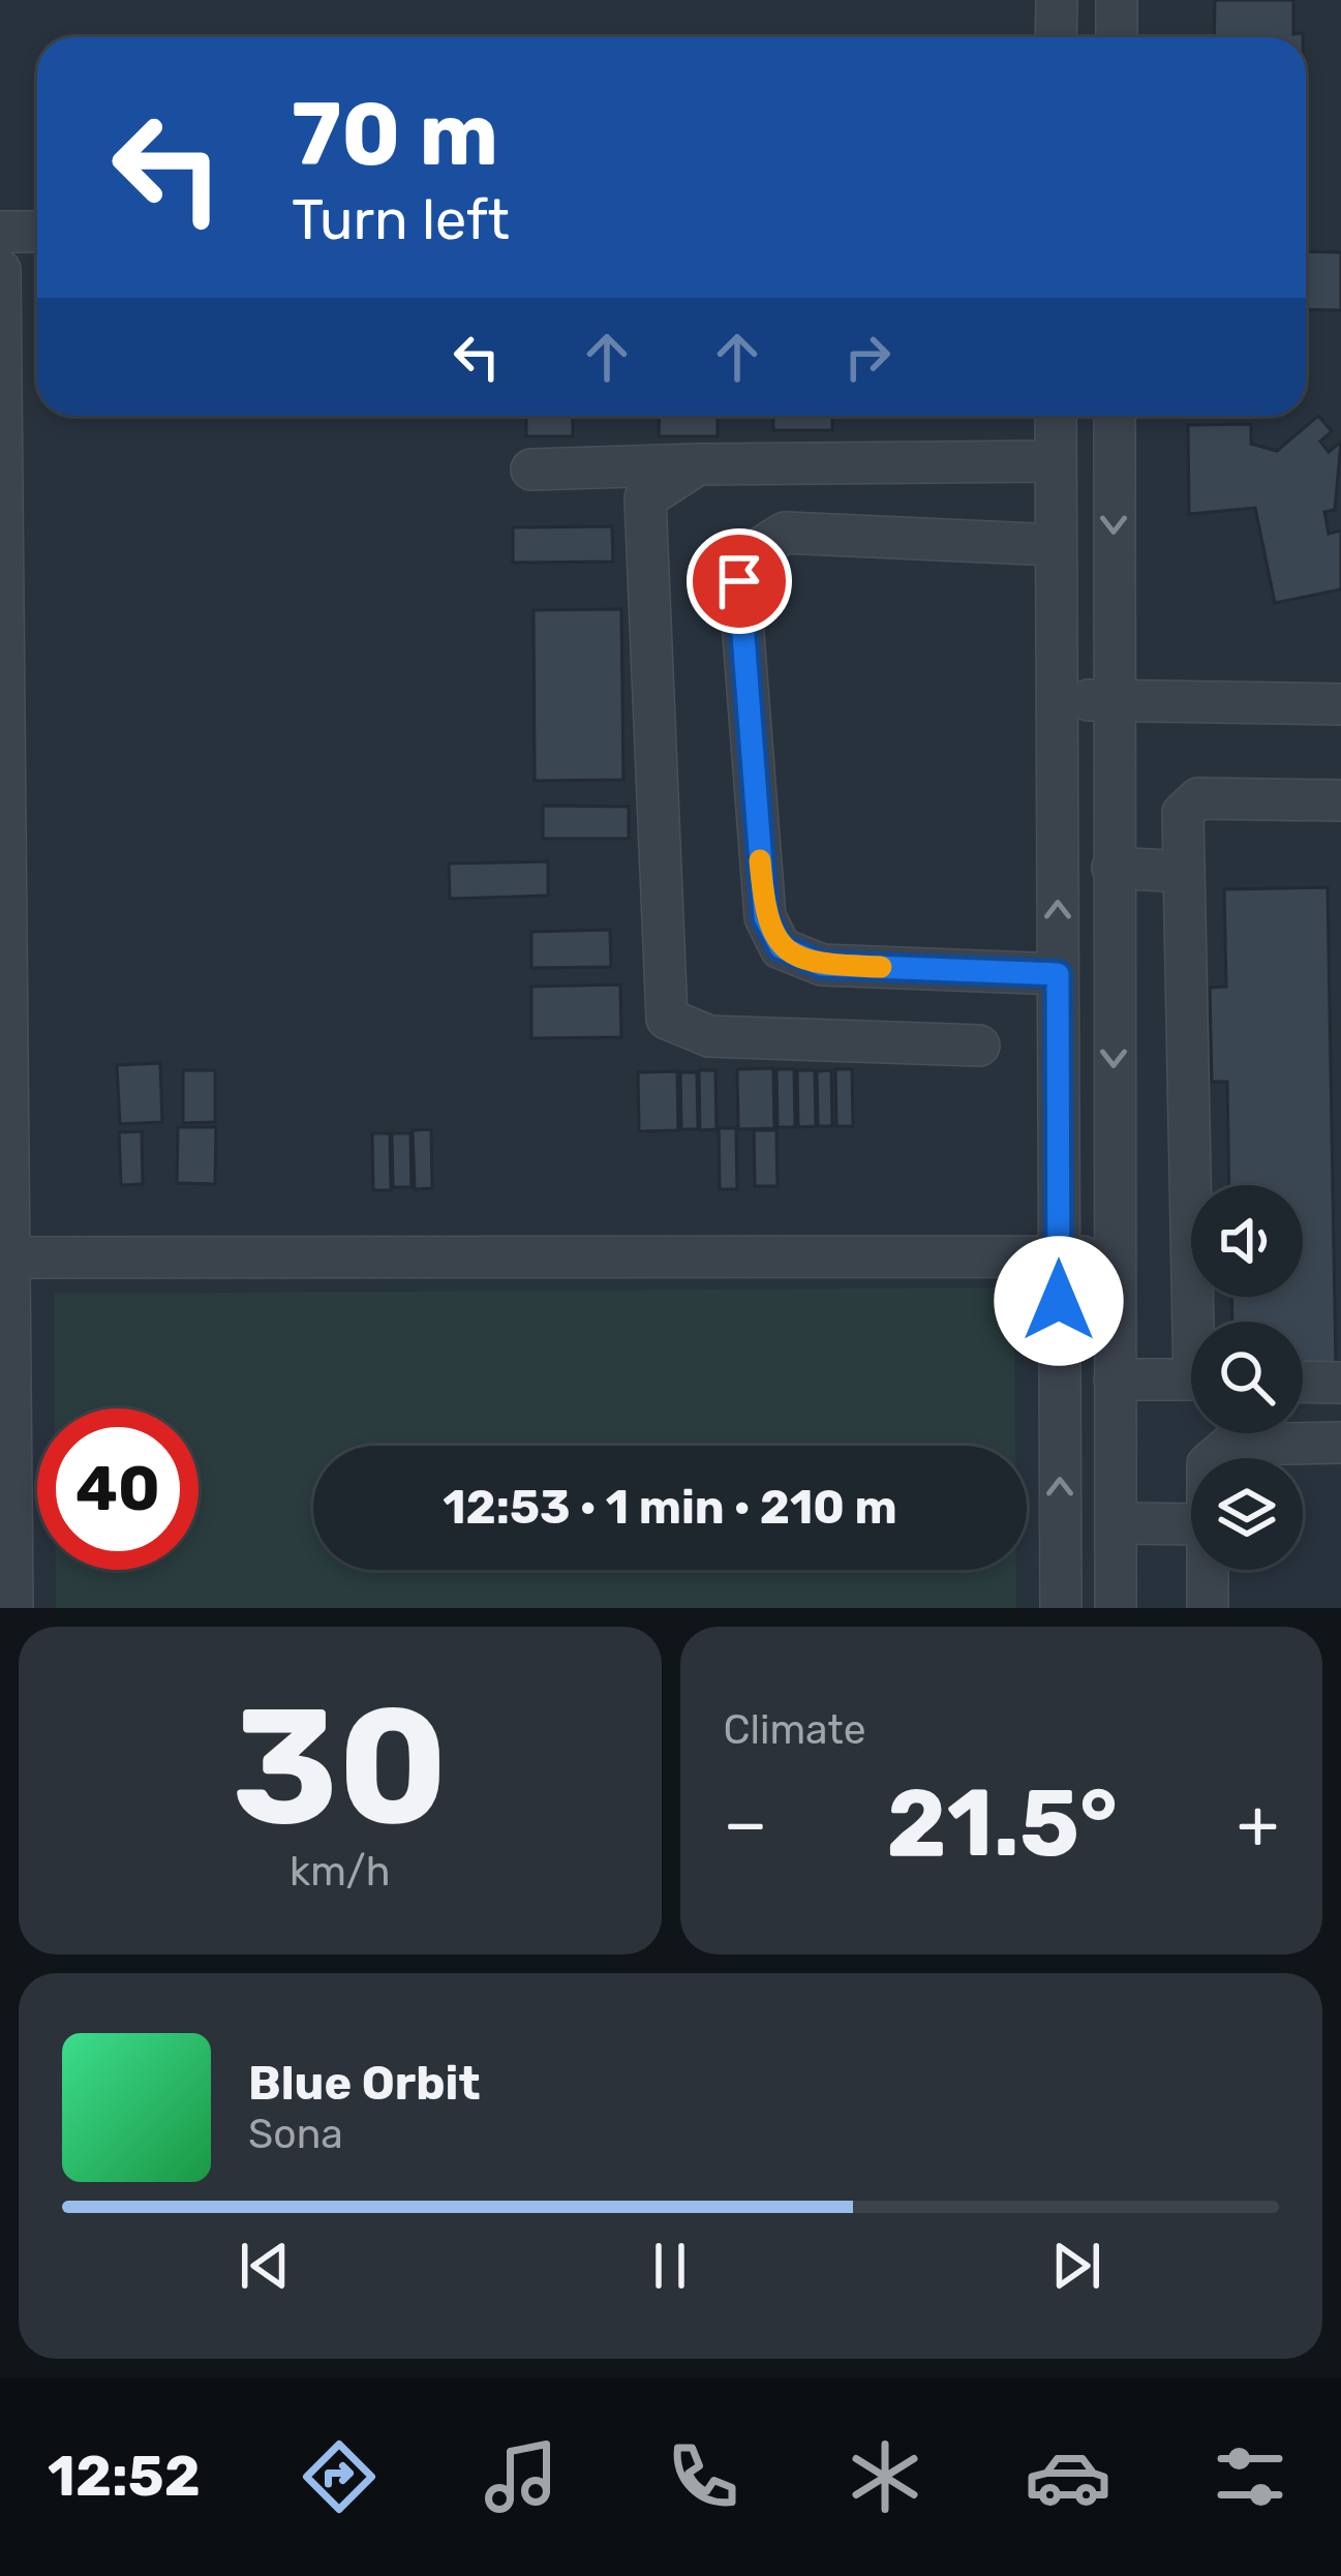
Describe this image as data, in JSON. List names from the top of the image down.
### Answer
{
  "page": {
    "turn": ["70 m", "Turn left"],
    "limit": "40",
    "trip": "12:53 · 1 min · 210 m",
    "tile": [
      ["30", "km/h"],
      "Climate"
    ],
    "heat": ["−", "21.5°", "+"],
    "song": ["Blue Orbit", "Sona"],
    "tabs": "12:52"
  }
}
